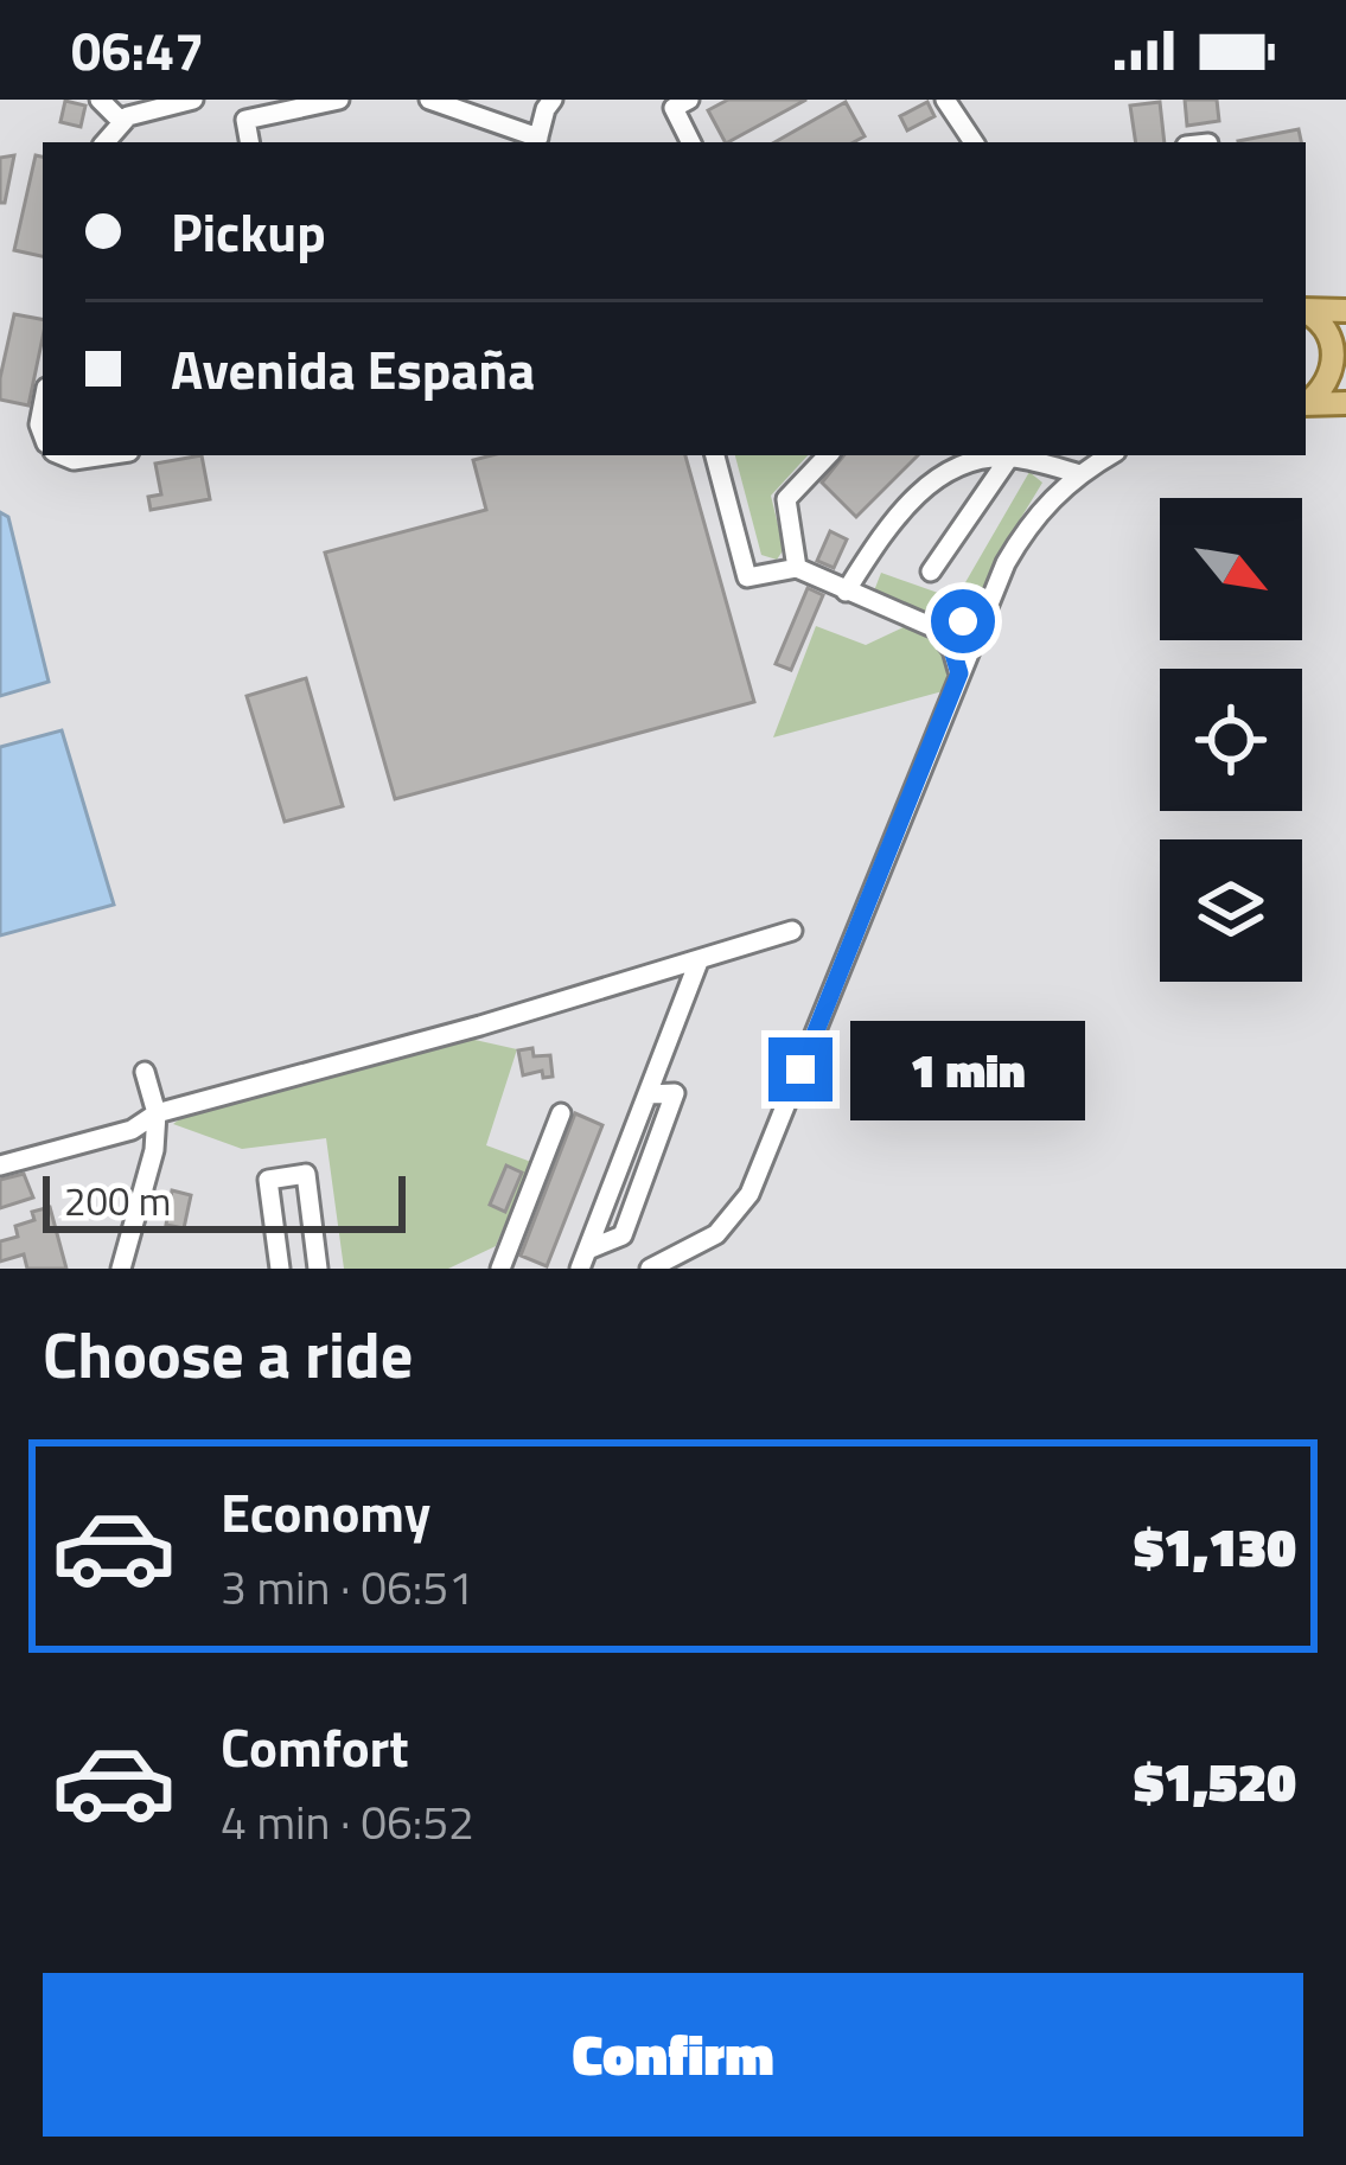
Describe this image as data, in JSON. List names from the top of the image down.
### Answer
{
  "scale_bar": "200 m",
  "north": "bottom right",
  "page": {
    "status": "06:47",
    "banner": ["Pickup", "Avenida España"],
    "bubble": "1 min",
    "scale": "200 m",
    "heading": "Choose a ride",
    "list": [
      {
        "name": "Economy",
        "note": "3 min · 06:51",
        "value": "$1,130"
      },
      {
        "name": "Comfort",
        "note": "4 min · 06:52",
        "value": "$1,520"
      }
    ],
    "buttons": "Confirm"
  }
}
